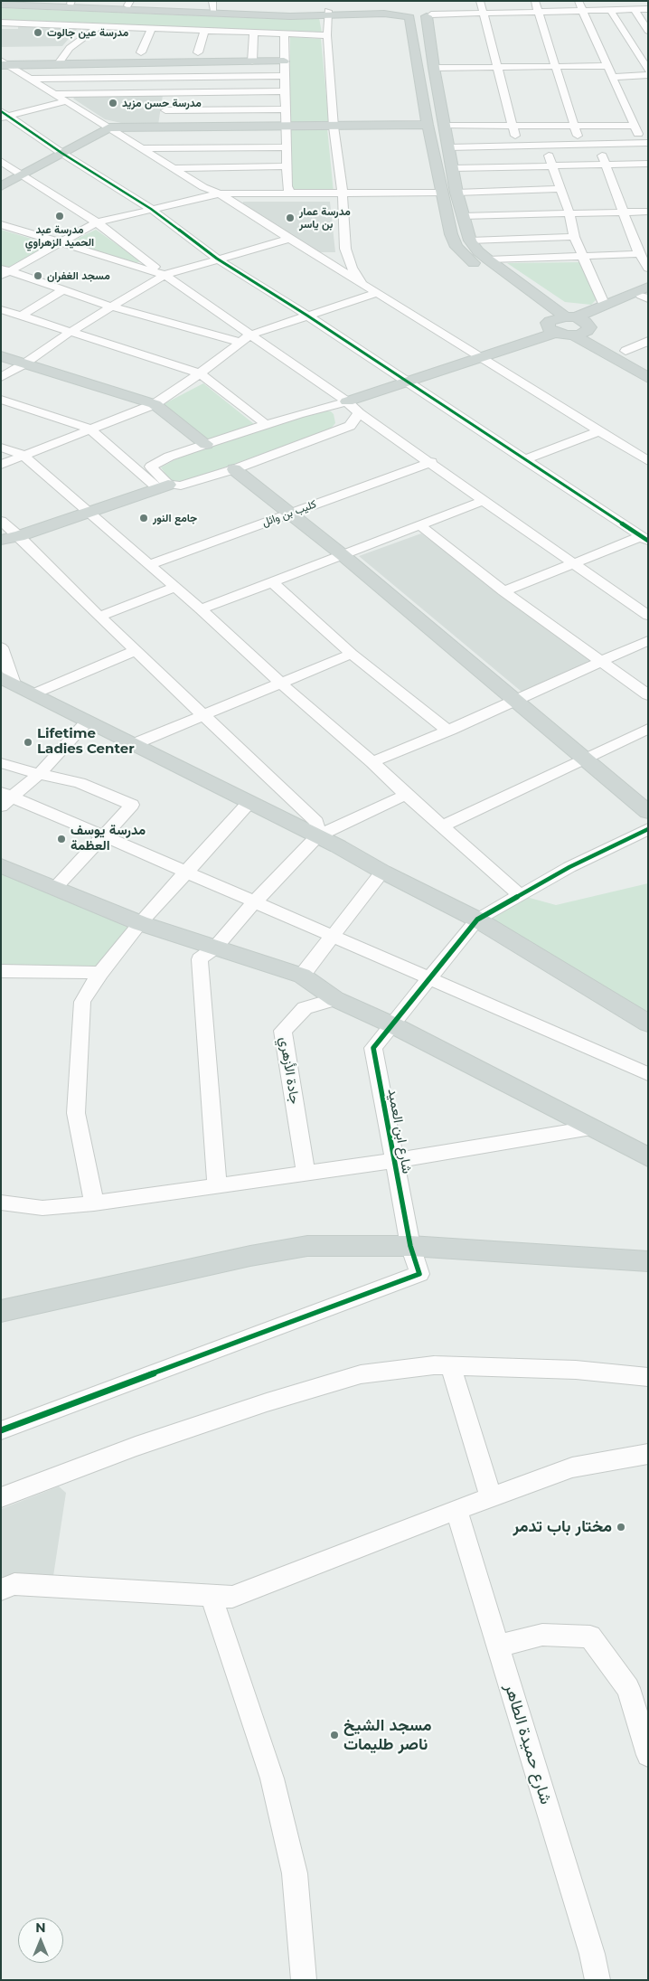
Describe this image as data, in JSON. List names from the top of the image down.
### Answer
{
  "streets": {
    "street": [
      "كليب بن وائل",
      "جادة الأزهري",
      "شارع ابن العميد",
      "شارع حميدة الطاهر"
    ]
  },
  "places": [
    "مدرسة عين جالوت",
    "مدرسة حسن مزيد",
    "مدرسة عبد الحميد الزهراوي",
    "مدرسة عمار بن ياسر",
    "مسجد الغفران",
    "جامع النور",
    "Lifetime Ladies Center",
    "مدرسة يوسف العظمة",
    "مختار باب تدمر",
    "مسجد الشيخ ناصر طليمات"
  ],
  "north": "top"
}
